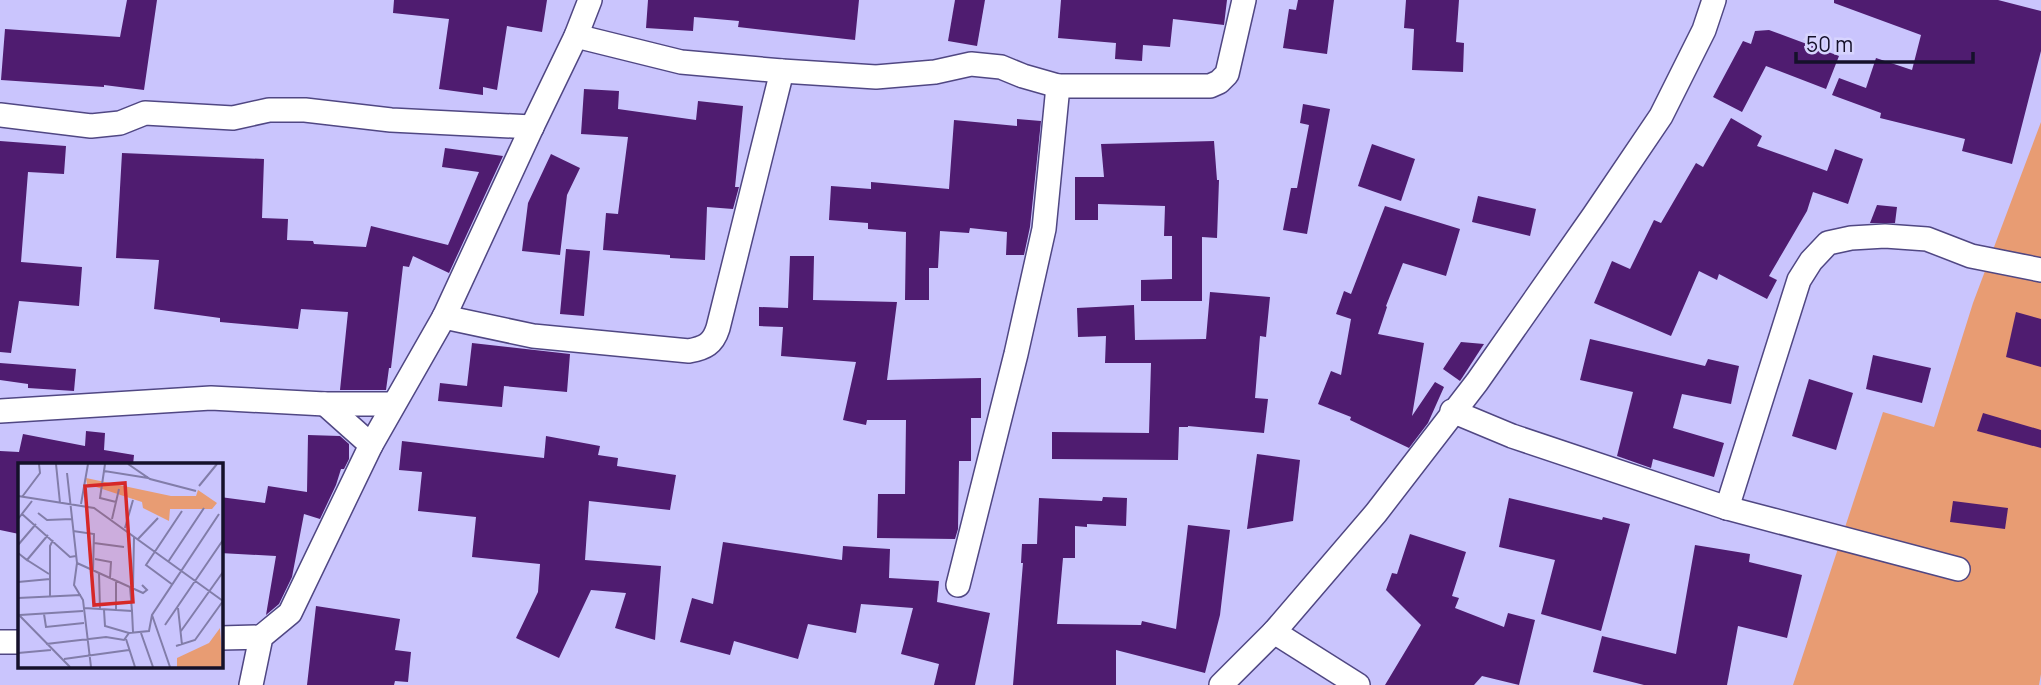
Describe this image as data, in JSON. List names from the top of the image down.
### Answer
{
  "scale_bar": "50 m"
}
